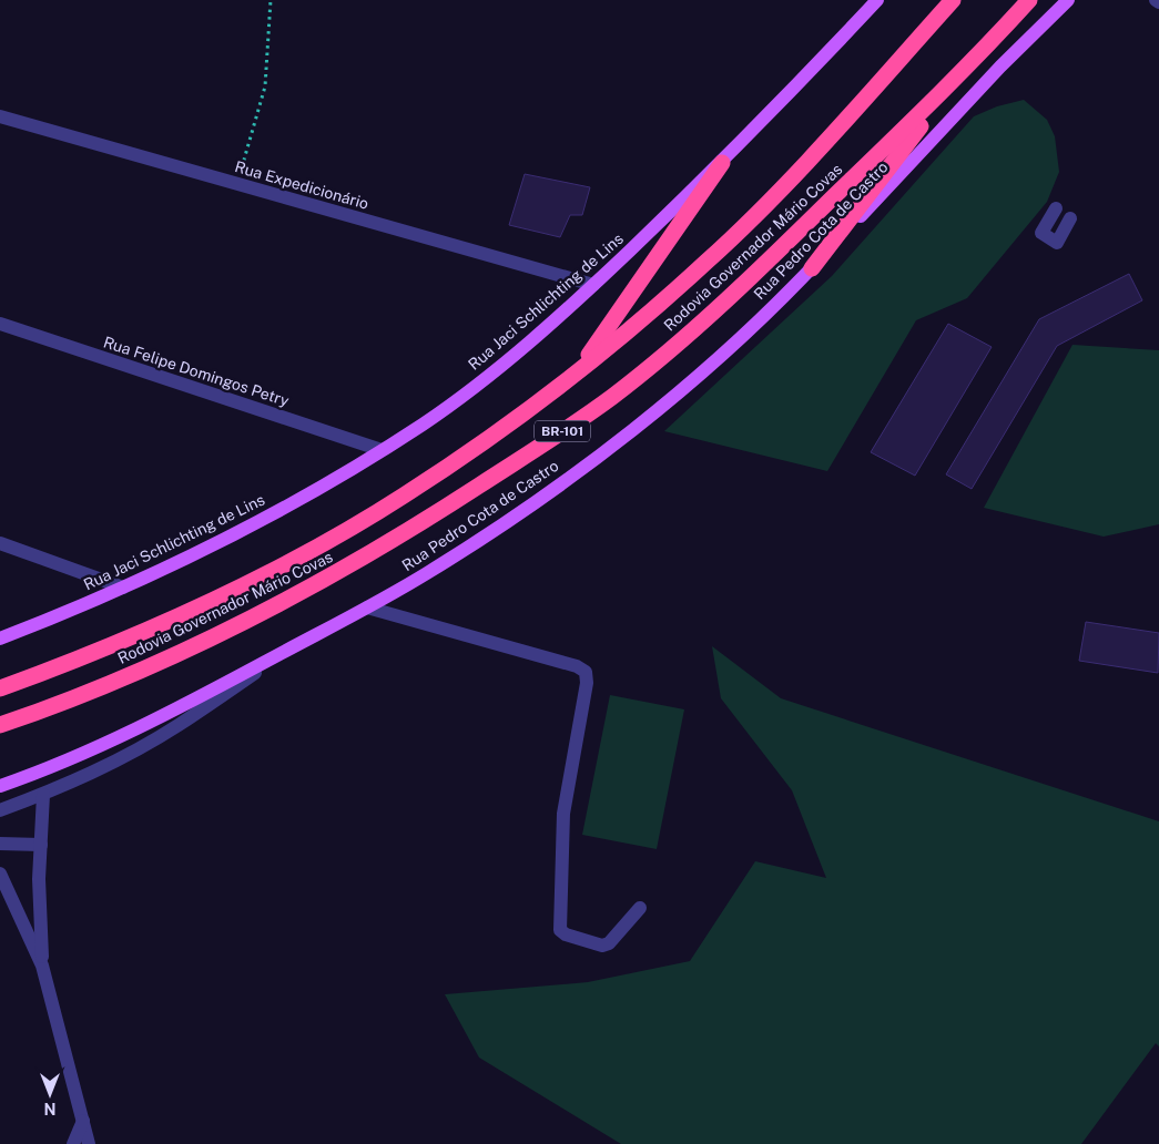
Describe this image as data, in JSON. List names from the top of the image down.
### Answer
{
  "streets": {
    "highway": ["Rodovia Governador Mário Covas", "BR-101"],
    "main road": ["Rua Pedro Cota de Castro", "Rua Jaci Schlichting de Lins"],
    "street": ["Rua Expedicionário", "Rua Felipe Domingos Petry"]
  },
  "crossings": [
    ["Rua Expedicionário", "Rua Jaci Schlichting de Lins"],
    ["Rua Jaci Schlichting de Lins", "Rua Felipe Domingos Petry"]
  ],
  "north": "bottom"
}
